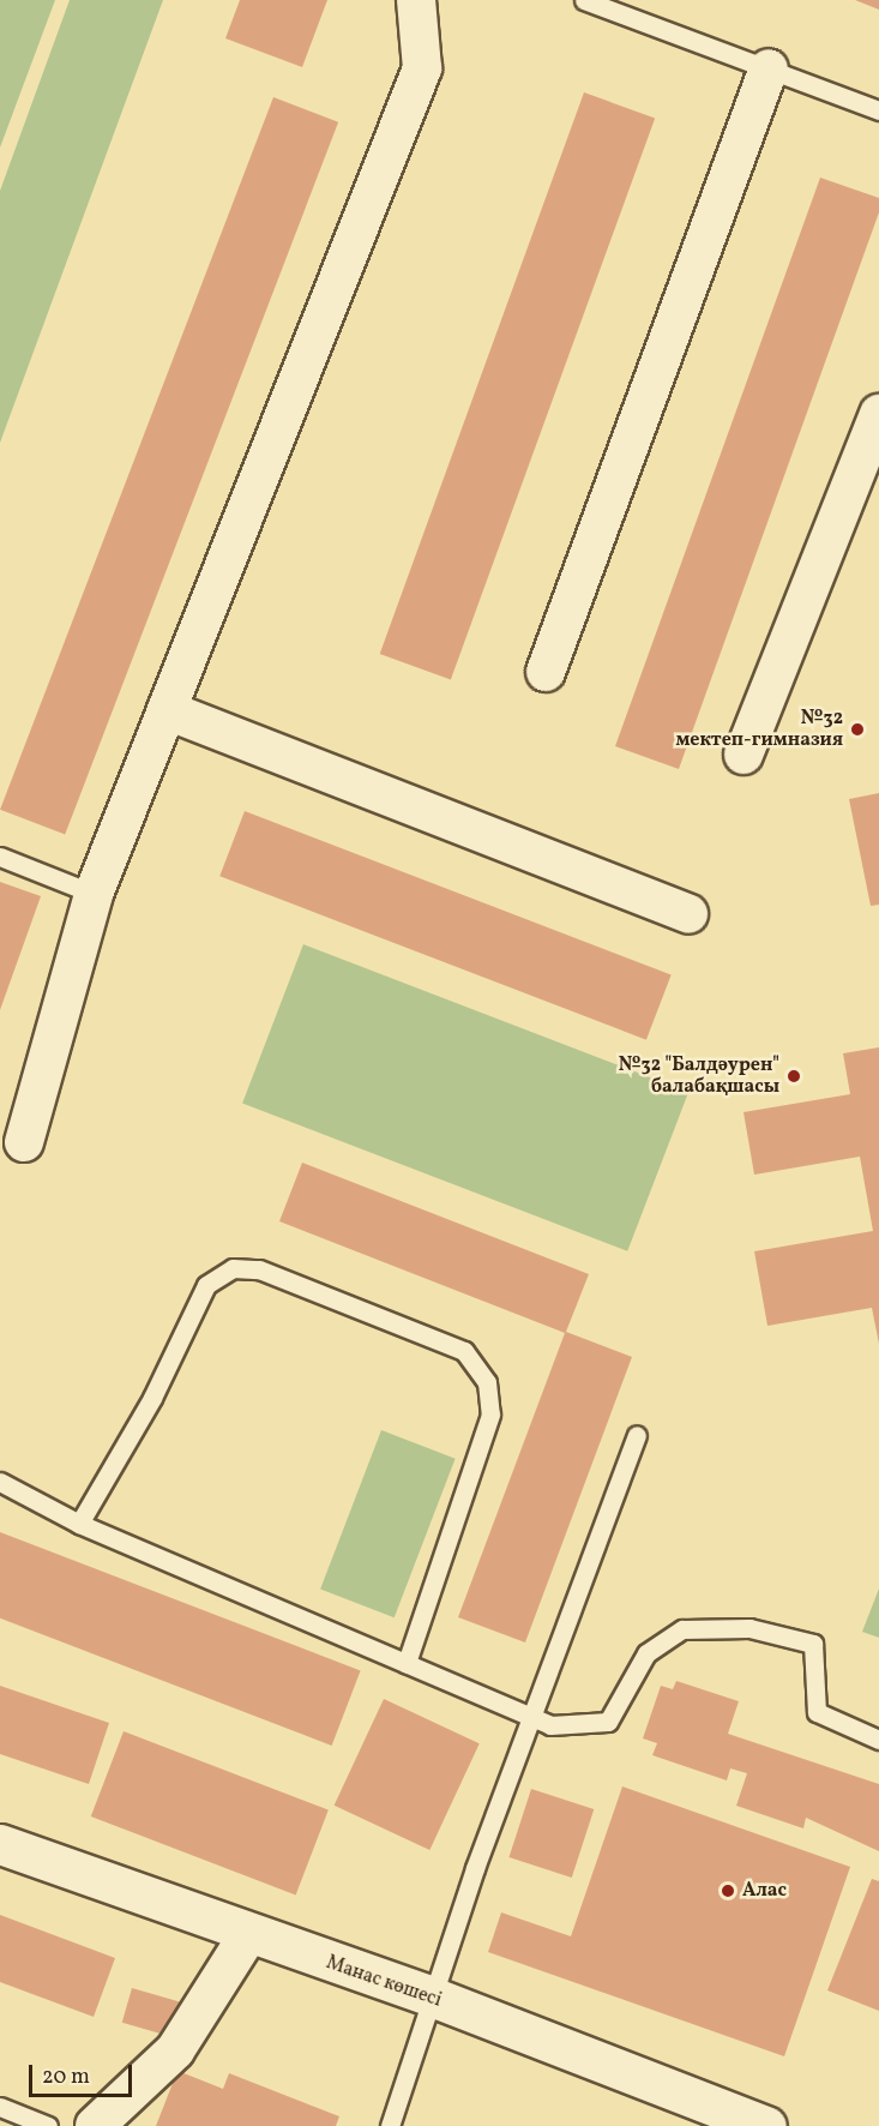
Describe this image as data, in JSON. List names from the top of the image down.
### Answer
{
  "streets": {
    "street": ["Манас көшесі"]
  },
  "places": ["№32 мектеп-гимназия", "№32 \"Балдәурен\" балабақшасы", "Алас"],
  "scale_bar": "20 m"
}
